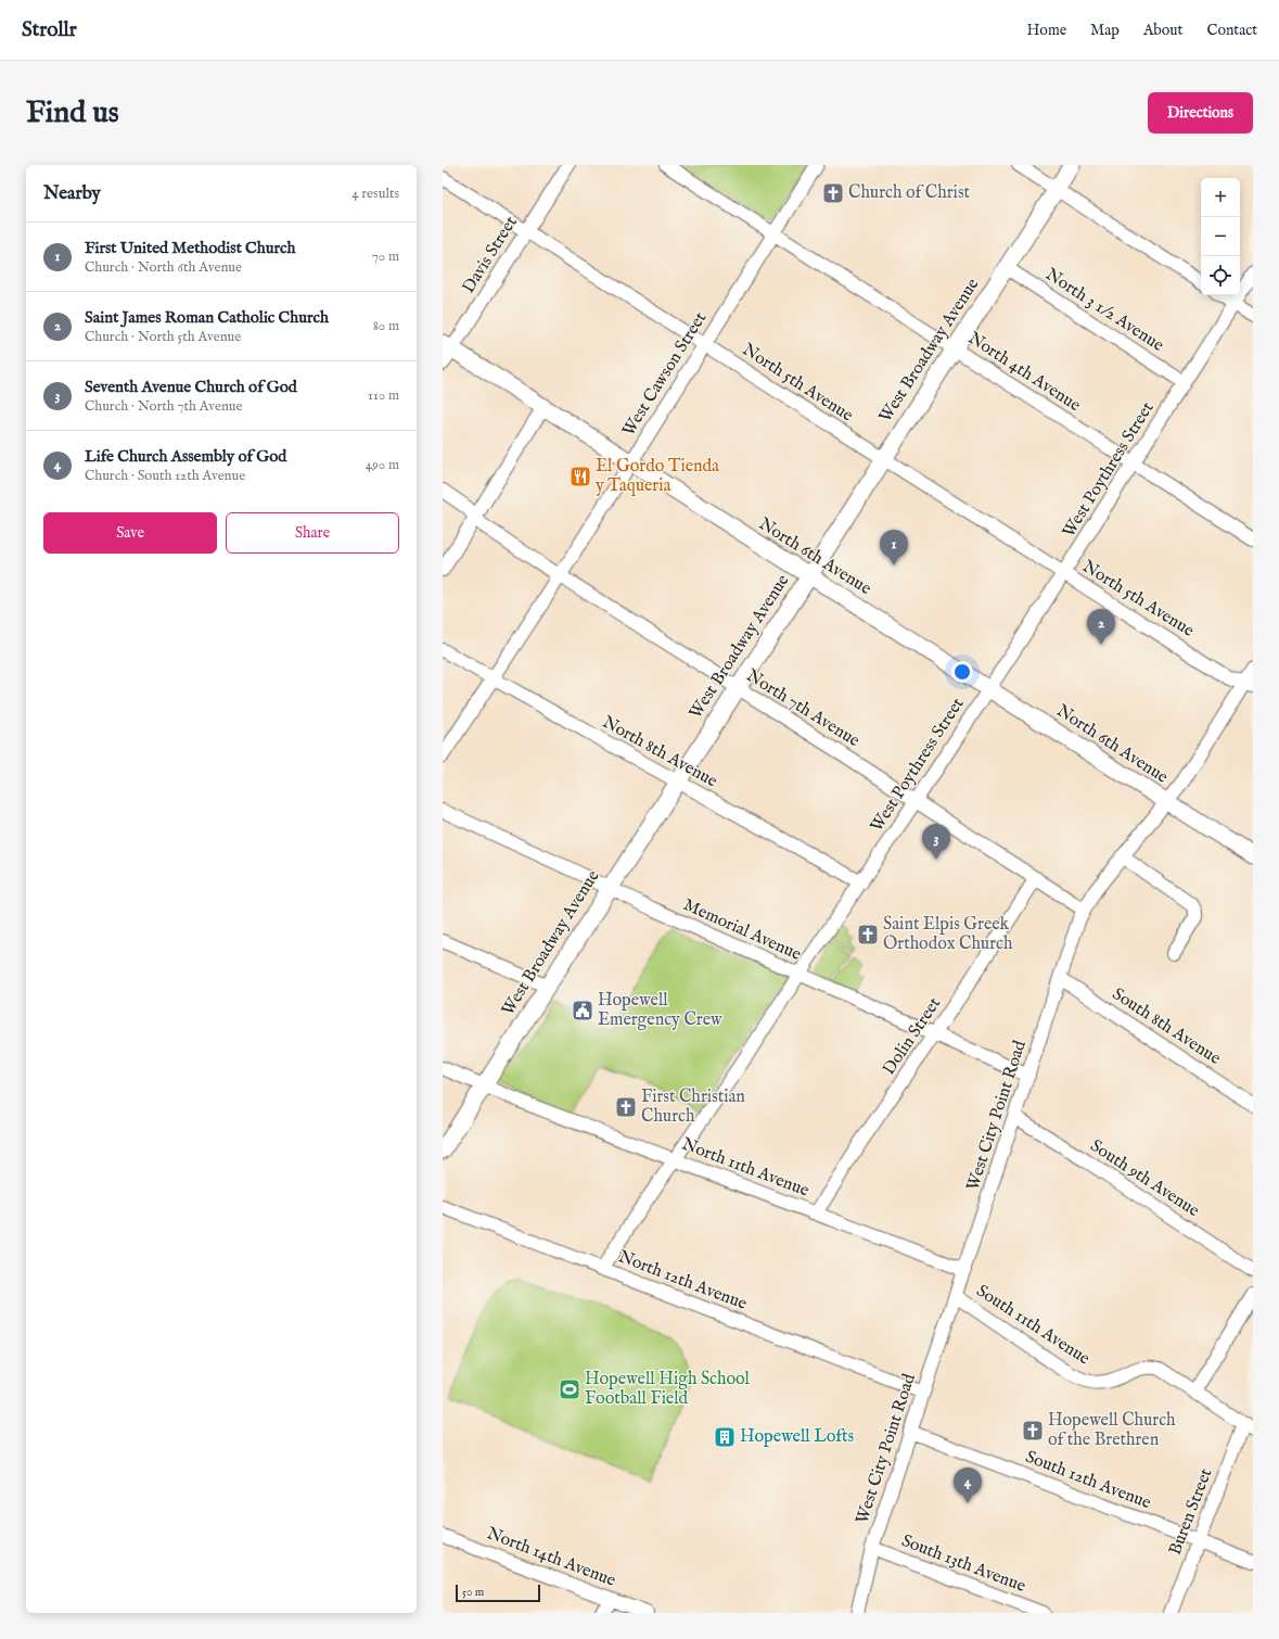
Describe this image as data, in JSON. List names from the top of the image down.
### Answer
{
  "streets": {
    "main road": ["West Broadway Avenue", "North 6th Avenue"],
    "street": [
      "Davis Street",
      "North 3 1/2 Avenue",
      "North 4th Avenue",
      "West Cawson Street",
      "North 5th Avenue",
      "West Poythress Street",
      "North 7th Avenue",
      "North 8th Avenue",
      "Memorial Avenue",
      "South 8th Avenue",
      "Dolin Street",
      "West City Point Road",
      "North 11th Avenue",
      "South 9th Avenue",
      "North 12th Avenue",
      "South 11th Avenue",
      "South 12th Avenue",
      "Buren Street",
      "North 14th Avenue",
      "South 13th Avenue"
    ]
  },
  "crossings": [
    ["Davis Street", "North 5th Avenue"],
    ["Davis Street", "North 6th Avenue"],
    ["North 3 1/2 Avenue", "West Broadway Avenue"],
    ["North 3 1/2 Avenue", "West Poythress Street"],
    ["West Broadway Avenue", "North 4th Avenue"],
    ["West Broadway Avenue", "North 5th Avenue"],
    ["West Broadway Avenue", "North 6th Avenue"],
    ["West Broadway Avenue", "North 7th Avenue"],
    ["West Broadway Avenue", "North 8th Avenue"],
    ["West Broadway Avenue", "Memorial Avenue"],
    ["West Broadway Avenue", "North 11th Avenue"],
    ["North 4th Avenue", "West Cawson Street"],
    ["North 4th Avenue", "West Poythress Street"],
    ["West Cawson Street", "North 5th Avenue"],
    ["West Cawson Street", "North 6th Avenue"],
    ["West Cawson Street", "North 7th Avenue"],
    ["West Cawson Street", "North 8th Avenue"],
    ["North 5th Avenue", "West Poythress Street"],
    ["North 5th Avenue", "West City Point Road"],
    ["West Poythress Street", "North 6th Avenue"],
    ["West Poythress Street", "North 7th Avenue"],
    ["West Poythress Street", "North 8th Avenue"],
    ["West Poythress Street", "Memorial Avenue"],
    ["West Poythress Street", "North 11th Avenue"],
    ["West Poythress Street", "North 12th Avenue"],
    ["North 6th Avenue", "West City Point Road"],
    ["North 7th Avenue", "Dolin Street"],
    ["North 7th Avenue", "West City Point Road"],
    ["Memorial Avenue", "Dolin Street"],
    ["Memorial Avenue", "West City Point Road"],
    ["South 8th Avenue", "West City Point Road"],
    ["Dolin Street", "North 11th Avenue"],
    ["West City Point Road", "North 11th Avenue"],
    ["West City Point Road", "South 9th Avenue"],
    ["West City Point Road", "North 12th Avenue"],
    ["West City Point Road", "South 11th Avenue"],
    ["West City Point Road", "South 12th Avenue"],
    ["West City Point Road", "South 13th Avenue"],
    ["South 11th Avenue", "Buren Street"],
    ["South 12th Avenue", "Buren Street"]
  ],
  "places": {
    "church": [
      "Church of Christ",
      "Saint Elpis Greek Orthodox Church",
      "First Christian Church",
      "Hopewell Church of the Brethren"
    ],
    "restaurant": ["El Gordo Tienda y Taqueria"],
    "public building": ["Hopewell Emergency Crew"],
    "sports": ["Hopewell High School Football Field"],
    "building": ["Hopewell Lofts"]
  },
  "scale_bar": "50 m",
  "page": {
    "header": "Strollr",
    "nav": [
      "Home",
      "Map",
      "About",
      "Contact"
    ],
    "buttons": [
      "Directions",
      ["Save", "Share"]
    ],
    "title": "Find us",
    "heading": ["Nearby", "4 results"],
    "map_buttons": ["+", "−"],
    "list": [
      {
        "mark": "1",
        "name": "First United Methodist Church",
        "note": "Church · North 6th Avenue",
        "value": "70 m"
      },
      {
        "mark": "2",
        "name": "Saint James Roman Catholic Church",
        "note": "Church · North 5th Avenue",
        "value": "80 m"
      },
      {
        "mark": "3",
        "name": "Seventh Avenue Church of God",
        "note": "Church · North 7th Avenue",
        "value": "110 m"
      },
      {
        "mark": "4",
        "name": "Life Church Assembly of God",
        "note": "Church · South 12th Avenue",
        "value": "490 m"
      }
    ],
    "pins": [
      "1",
      "2",
      "3",
      "4"
    ],
    "scale": "50 m"
  }
}
